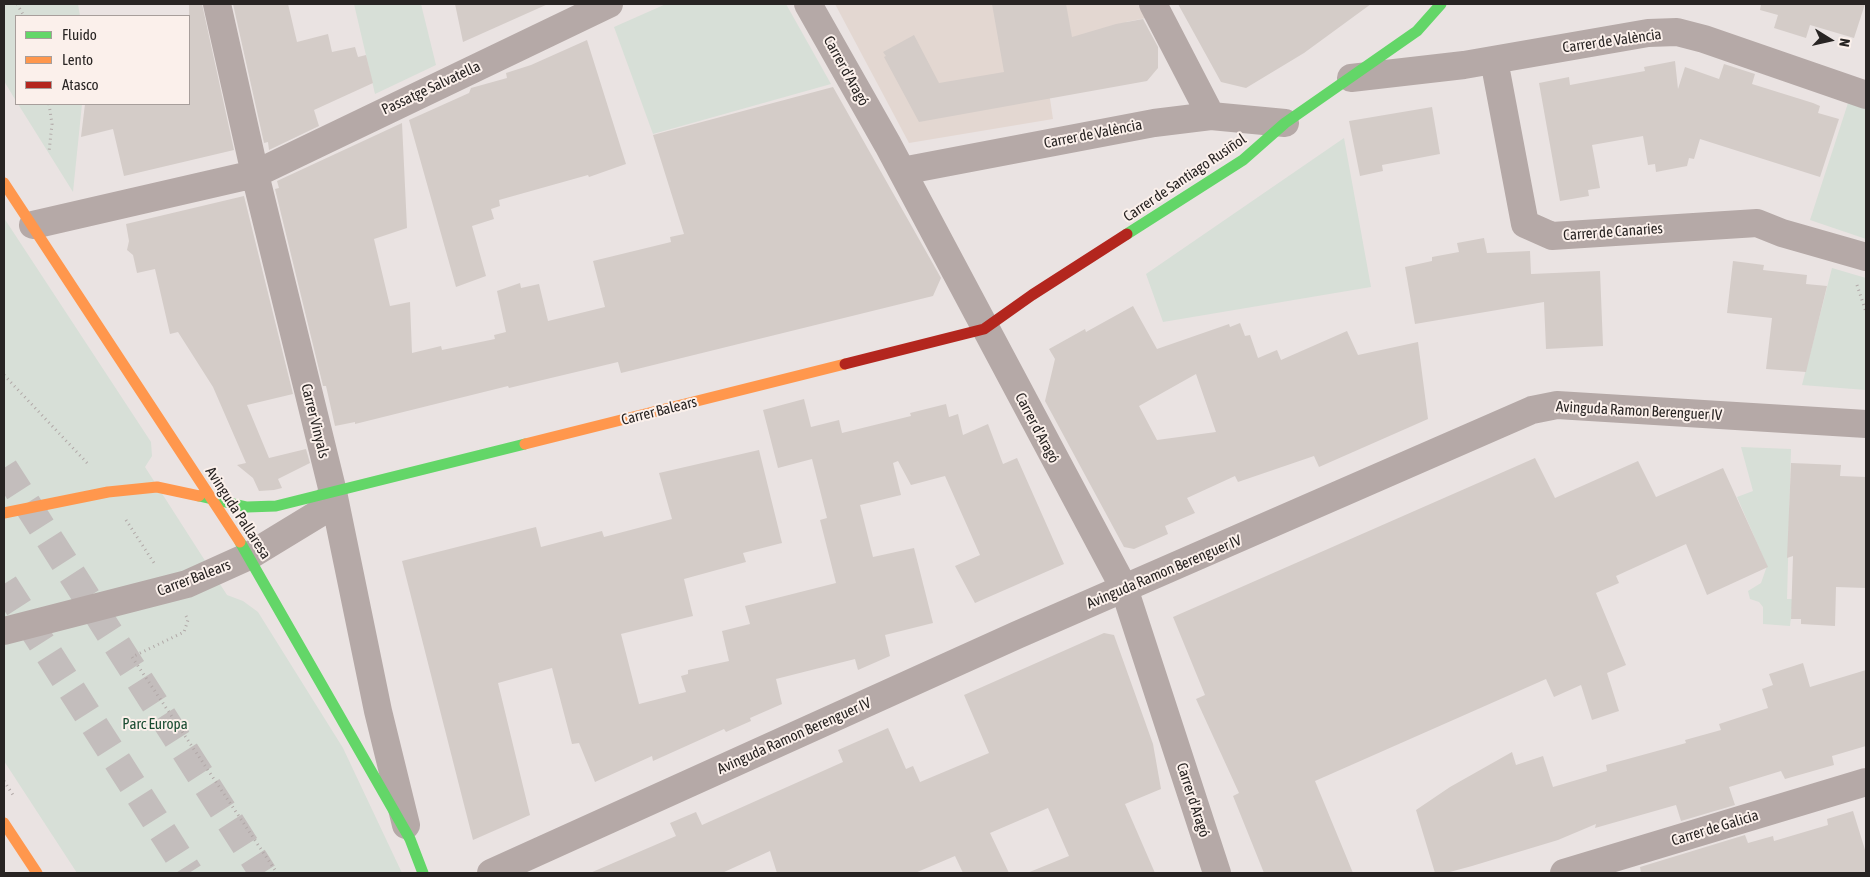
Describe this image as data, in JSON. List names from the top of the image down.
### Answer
{
  "streets": {
    "street": [
      "Carrer de València",
      "Carrer d'Aragó",
      "Passatge Salvatella",
      "Carrer de Santiago Rusiñol",
      "Carrer de Canaries",
      "Carrer Balears",
      "Avinguda Ramon Berenguer IV",
      "Carrer Vinyals",
      "Avinguda Pallaresa",
      "Carrer de Galicia"
    ]
  },
  "crossings": [
    ["Carrer de València", "Carrer d'Aragó"],
    ["Carrer de València", "Carrer de Santiago Rusiñol"],
    ["Carrer de València", "Carrer de Canaries"],
    ["Carrer d'Aragó", "Carrer de Santiago Rusiñol"],
    ["Carrer d'Aragó", "Carrer Balears"],
    ["Carrer d'Aragó", "Avinguda Ramon Berenguer IV"],
    ["Passatge Salvatella", "Carrer Vinyals"],
    ["Passatge Salvatella", "Avinguda Pallaresa"],
    ["Carrer de Santiago Rusiñol", "Carrer Balears"],
    ["Carrer Balears", "Carrer Vinyals"],
    ["Carrer Balears", "Avinguda Pallaresa"],
    ["Carrer Vinyals", "Avinguda Pallaresa"]
  ],
  "parks": ["Parc Europa"],
  "legend": ["Fluido", "Lento", "Atasco"],
  "north": "right"
}
